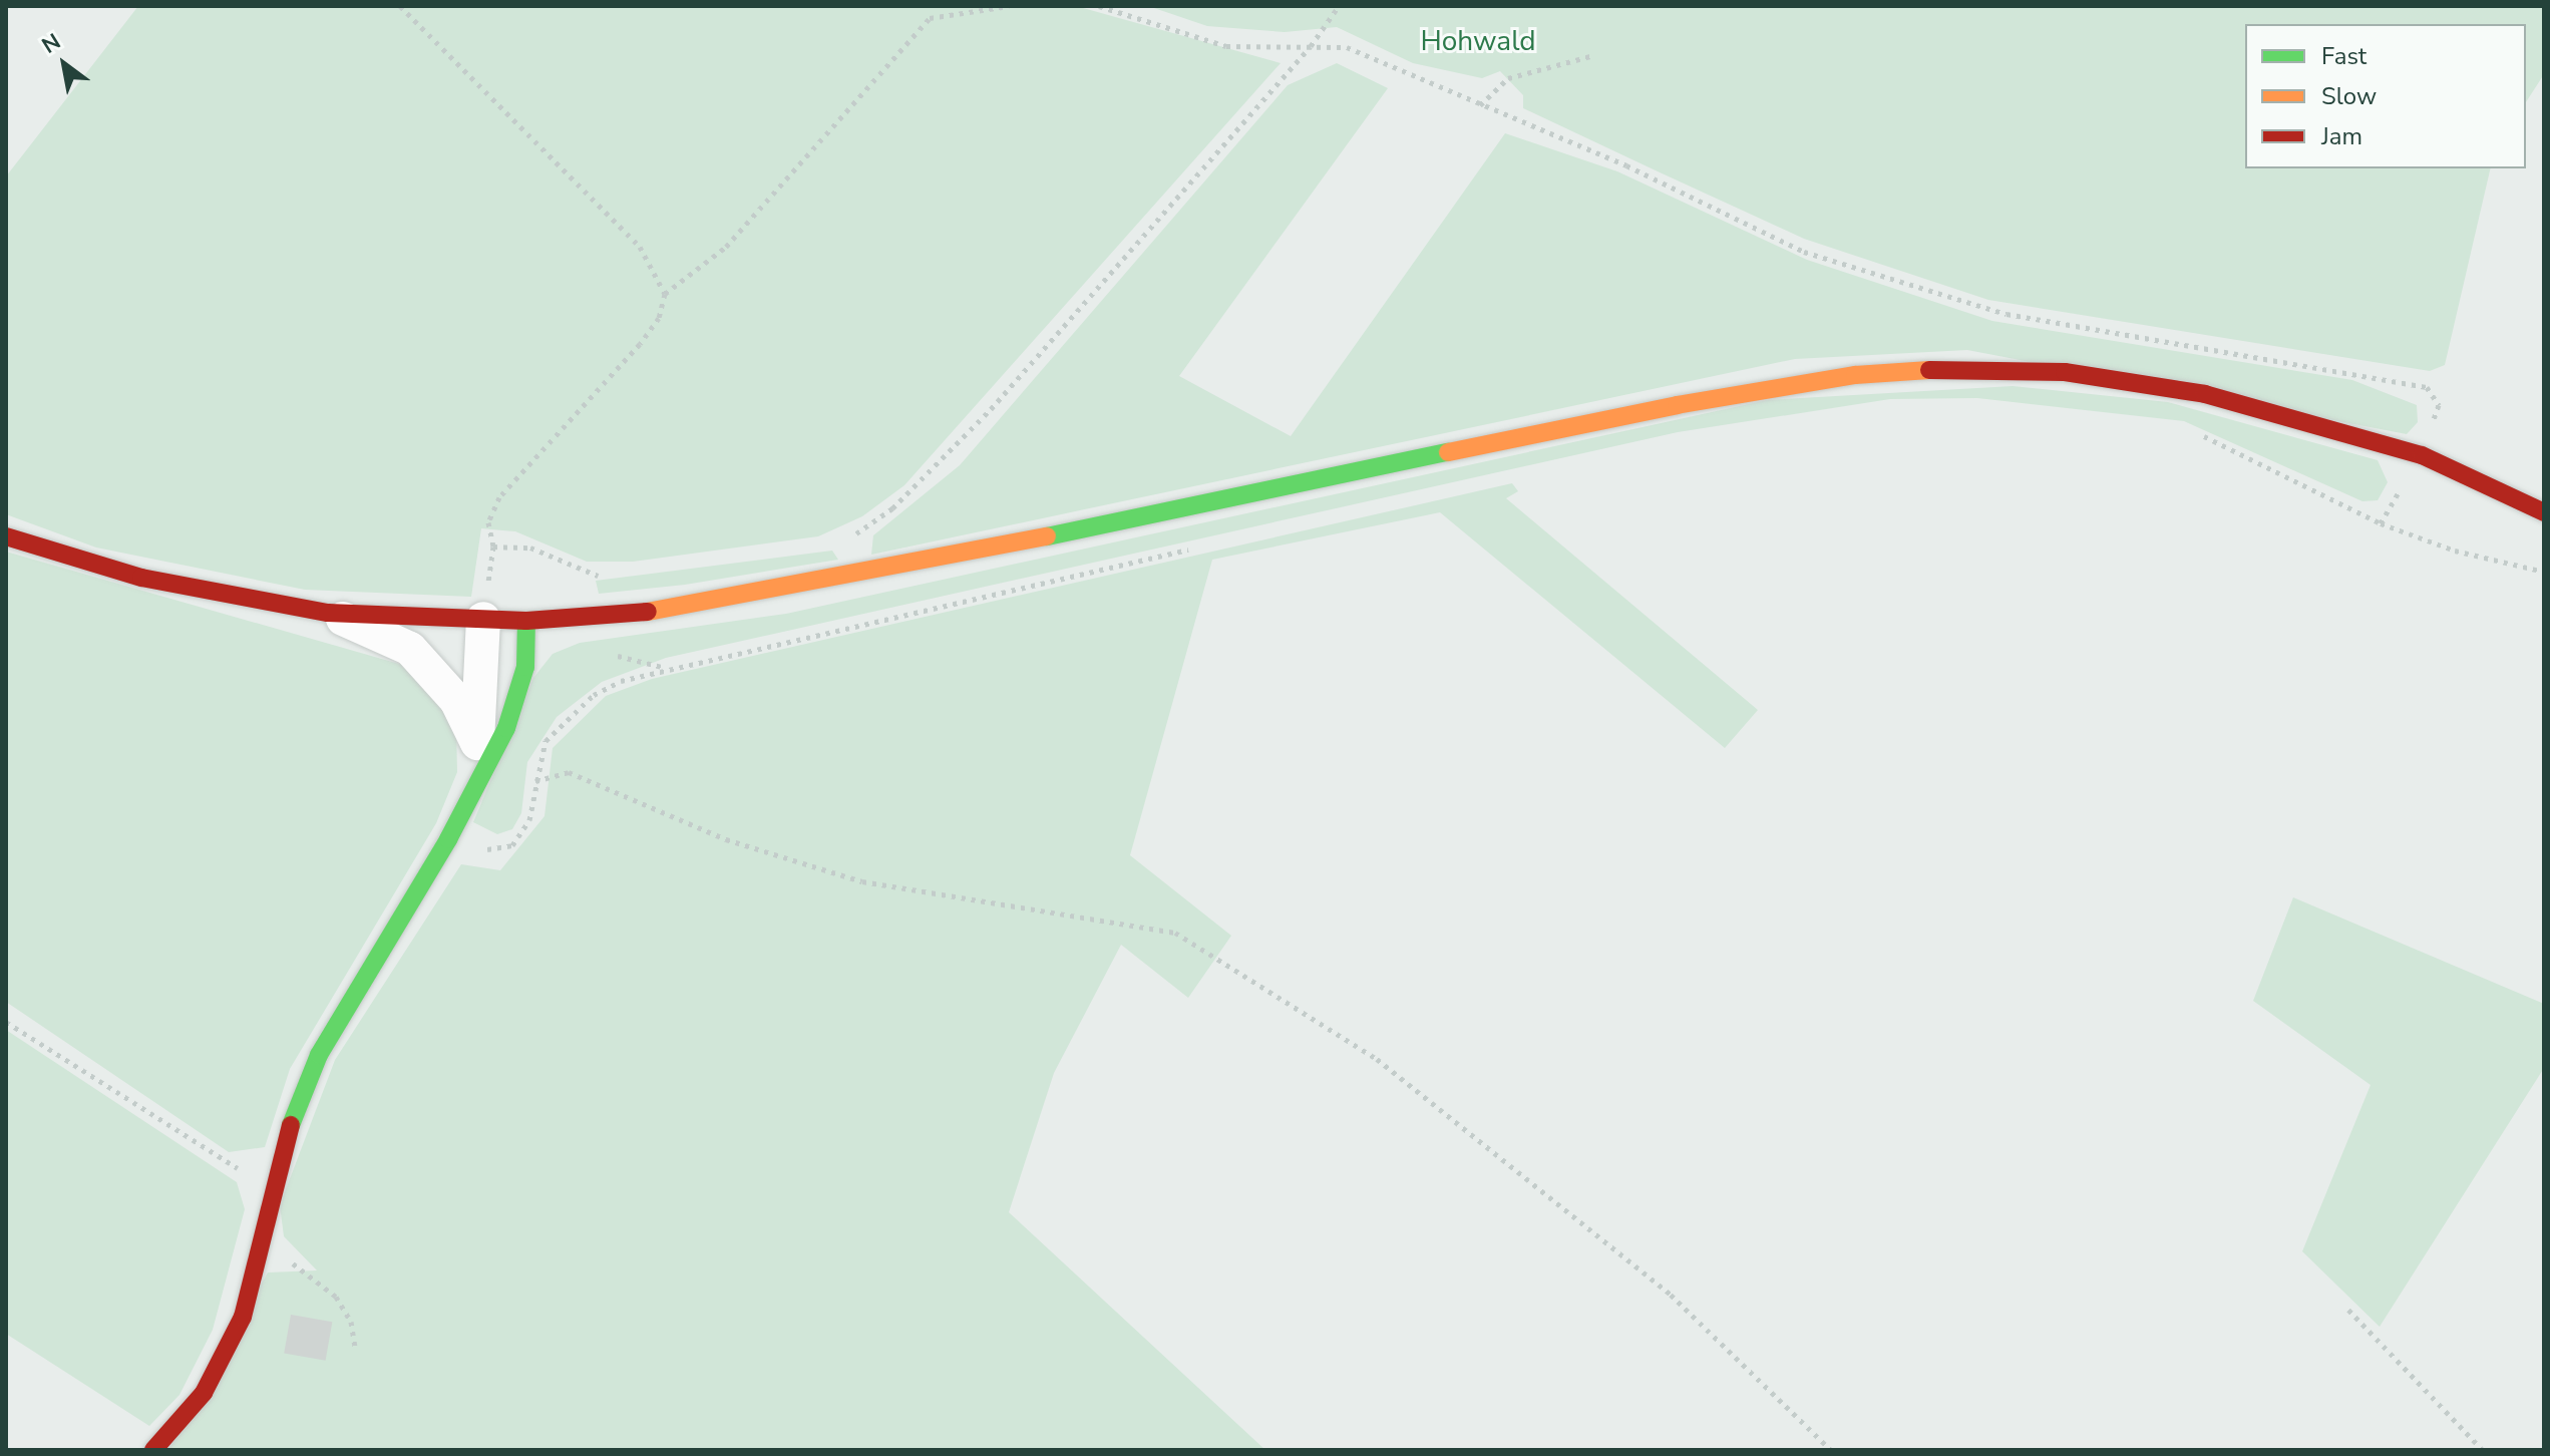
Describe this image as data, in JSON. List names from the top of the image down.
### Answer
{
  "parks": ["Hohwald"],
  "legend": ["Fast", "Slow", "Jam"],
  "north": "top left"
}
